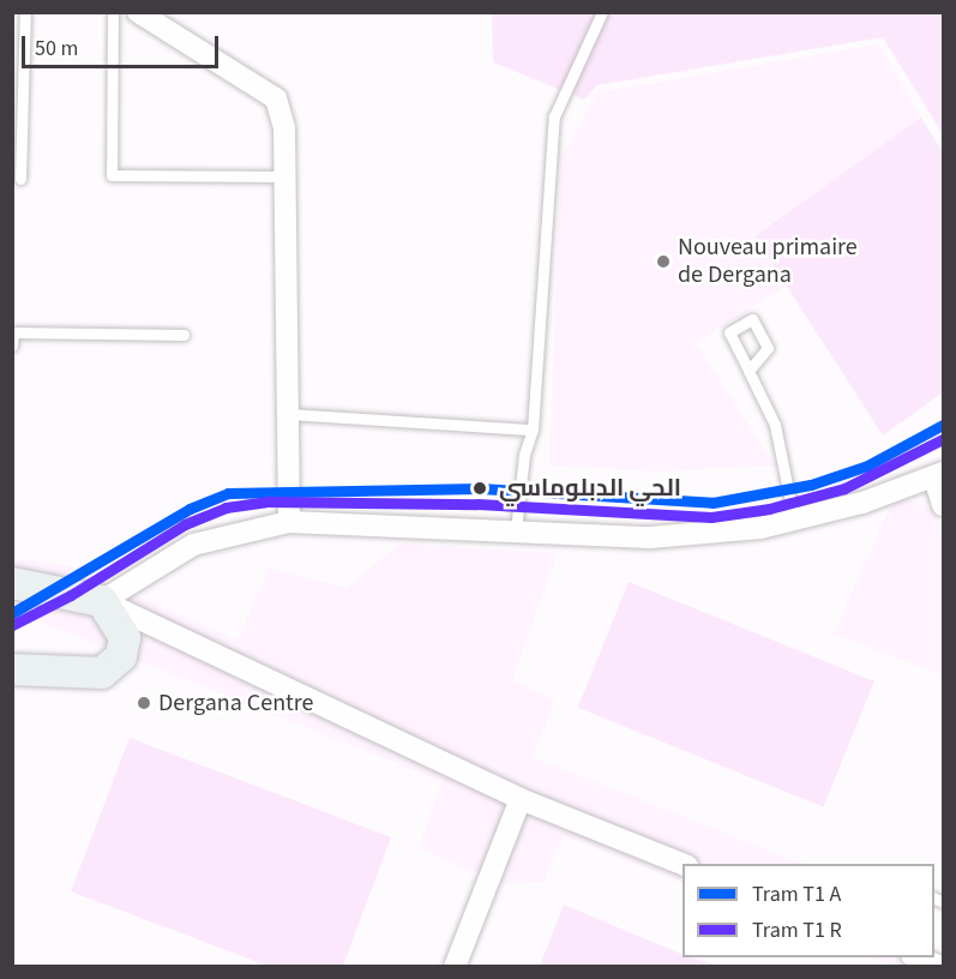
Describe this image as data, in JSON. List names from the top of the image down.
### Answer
{
  "places": ["Nouveau primaire de Dergana", "الحي الدبلوماسي", "Dergana Centre"],
  "legend": ["Tram T1 A", "Tram T1 R"],
  "scale_bar": "50 m"
}
